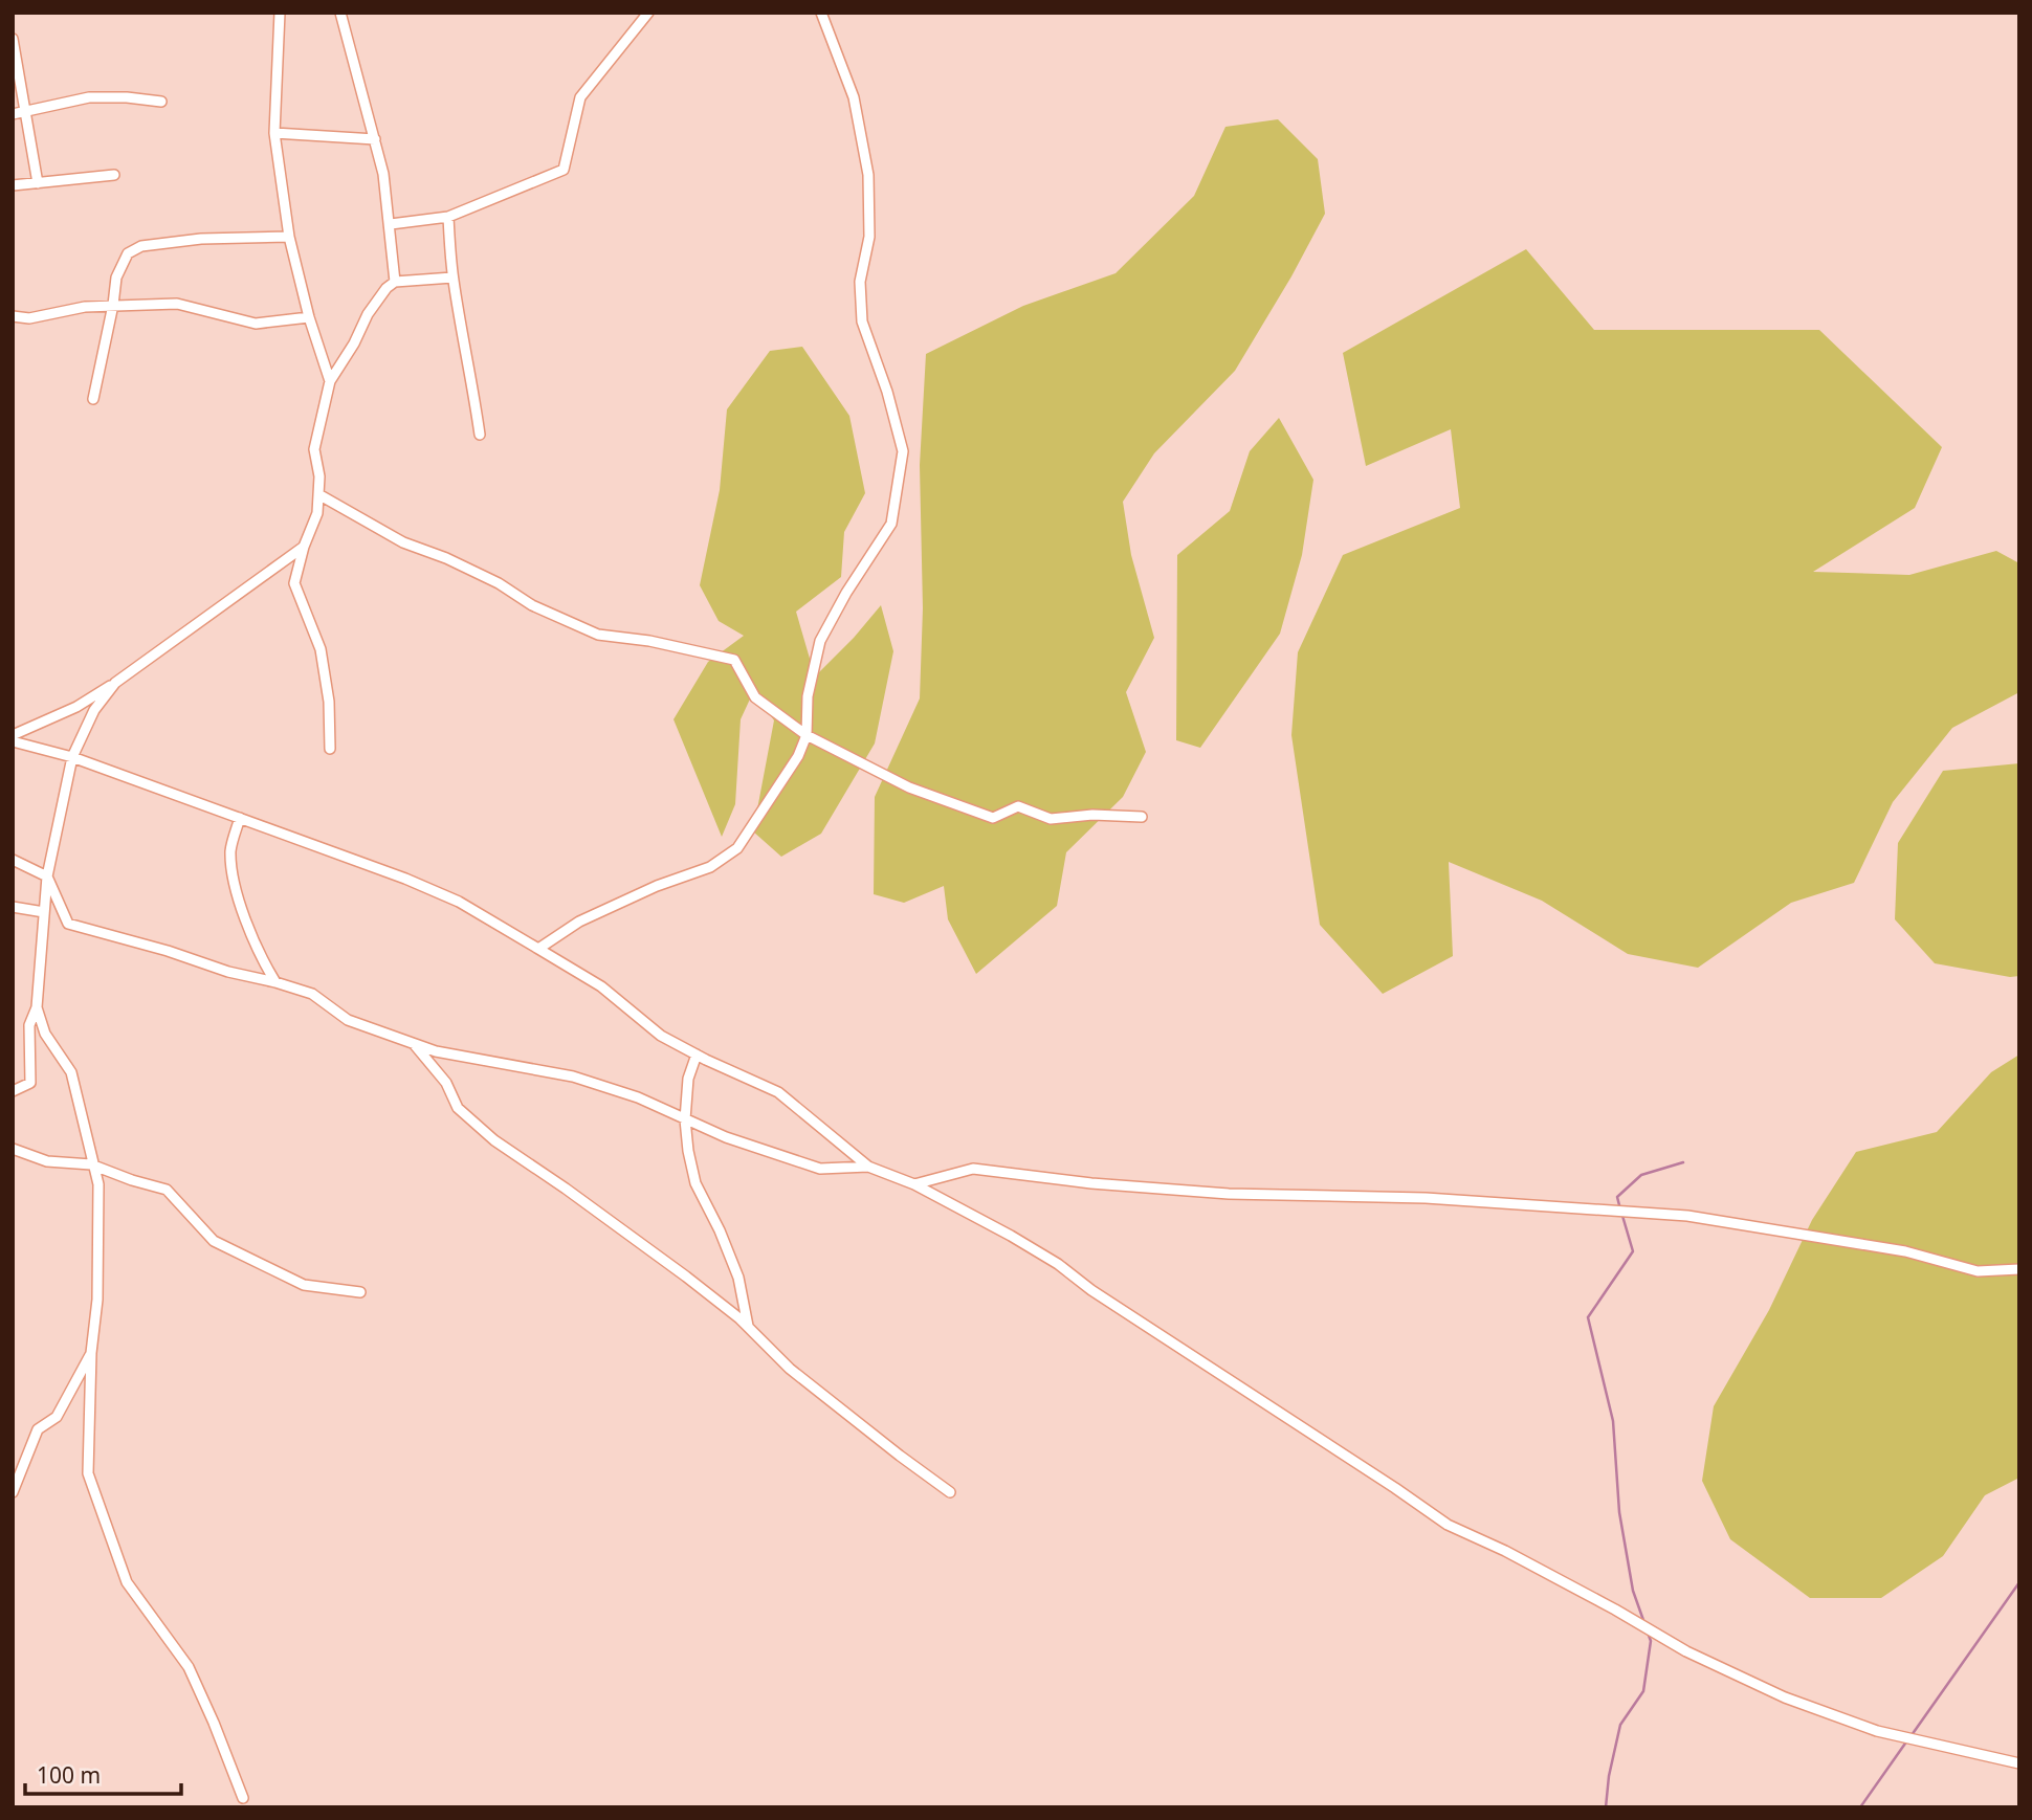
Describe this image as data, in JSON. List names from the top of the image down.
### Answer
{
  "scale_bar": "100 m"
}
